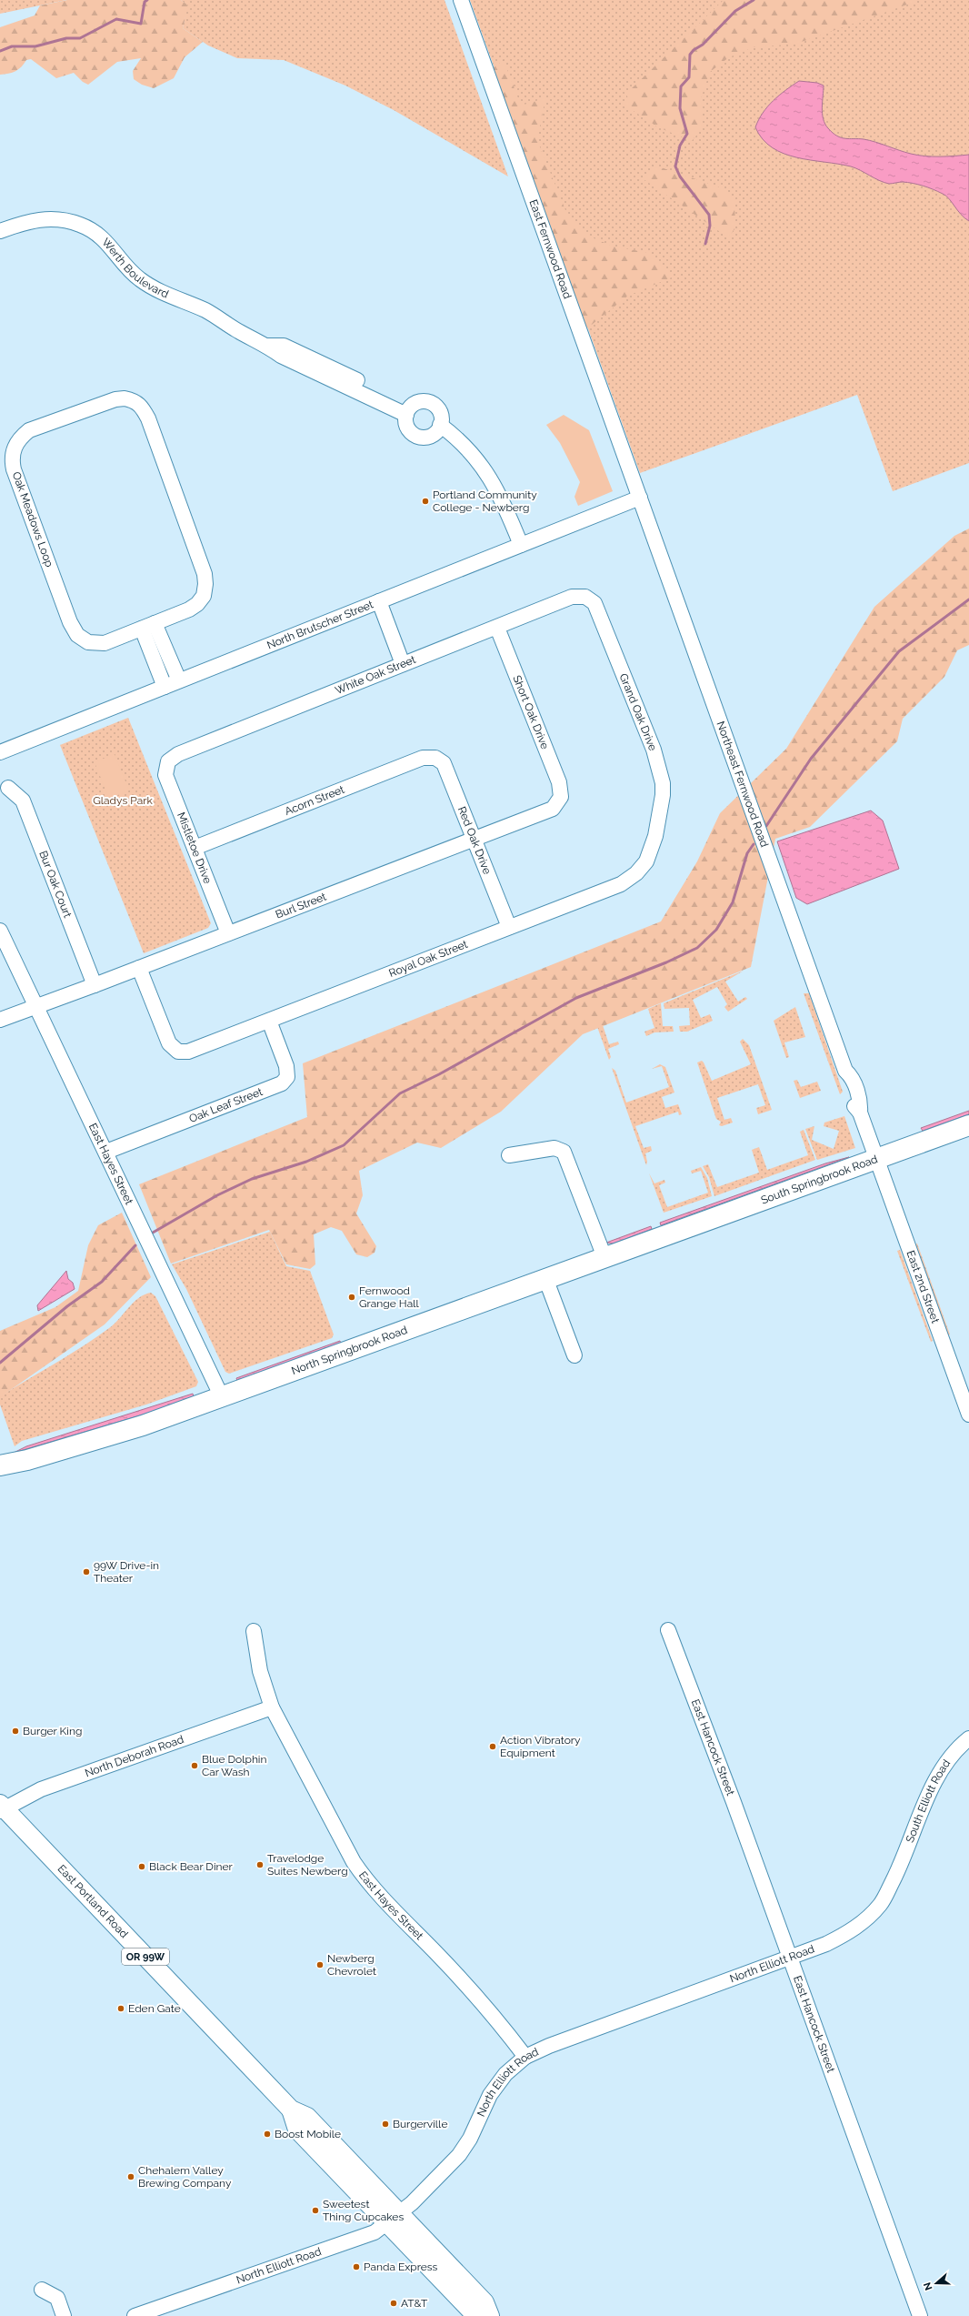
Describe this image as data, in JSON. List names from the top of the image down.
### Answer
{
  "streets": {
    "highway": ["South Springbrook Road", "North Springbrook Road"],
    "main road": ["East Portland Road", "OR 99W"],
    "street": [
      "East Fernwood Road",
      "Werth Boulevard",
      "Oak Meadows Loop",
      "North Brutscher Street",
      "White Oak Street",
      "Short Oak Drive",
      "Grand Oak Drive",
      "Northeast Fernwood Road",
      "Acorn Street",
      "Red Oak Drive",
      "Mistletoe Drive",
      "Bur Oak Court",
      "Burl Street",
      "Royal Oak Street",
      "Oak Leaf Street",
      "East Hayes Street",
      "East 2nd Street",
      "East Hancock Street",
      "North Deborah Road",
      "South Elliott Road",
      "North Elliott Road"
    ]
  },
  "crossings": [
    ["East Fernwood Road", "North Brutscher Street"],
    ["East Fernwood Road", "Northeast Fernwood Road"],
    ["North Brutscher Street", "Northeast Fernwood Road"],
    ["White Oak Street", "Short Oak Drive"],
    ["White Oak Street", "Grand Oak Drive"],
    ["White Oak Street", "Mistletoe Drive"],
    ["Short Oak Drive", "Burl Street"],
    ["Grand Oak Drive", "Royal Oak Street"],
    ["Northeast Fernwood Road", "South Springbrook Road"],
    ["Northeast Fernwood Road", "East 2nd Street"],
    ["Acorn Street", "Red Oak Drive"],
    ["Acorn Street", "Mistletoe Drive"],
    ["Red Oak Drive", "Burl Street"],
    ["Red Oak Drive", "Royal Oak Street"],
    ["Mistletoe Drive", "Burl Street"],
    ["Bur Oak Court", "Burl Street"],
    ["Burl Street", "Royal Oak Street"],
    ["Burl Street", "East Hayes Street"],
    ["Royal Oak Street", "Oak Leaf Street"],
    ["Oak Leaf Street", "East Hayes Street"],
    ["East Hayes Street", "North Springbrook Road"],
    ["East Hayes Street", "North Deborah Road"],
    ["East Hayes Street", "North Elliott Road"],
    ["South Springbrook Road", "East 2nd Street"],
    ["South Springbrook Road", "North Springbrook Road"],
    ["East Hancock Street", "North Elliott Road"],
    ["North Deborah Road", "East Portland Road"],
    ["South Elliott Road", "North Elliott Road"],
    ["East Portland Road", "North Elliott Road"]
  ],
  "parks": ["Gladys Park"],
  "places": [
    "Portland Community College - Newberg",
    "Fernwood Grange Hall",
    "99W Drive-in Theater",
    "Burger King",
    "Action Vibratory Equipment",
    "Blue Dolphin Car Wash",
    "Travelodge Suites Newberg",
    "Black Bear Diner",
    "Newberg Chevrolet",
    "Eden Gate",
    "Burgerville",
    "Boost Mobile",
    "Chehalem Valley Brewing Company",
    "Sweetest Thing Cupcakes",
    "Panda Express",
    "AT&T"
  ],
  "north": "left"
}
